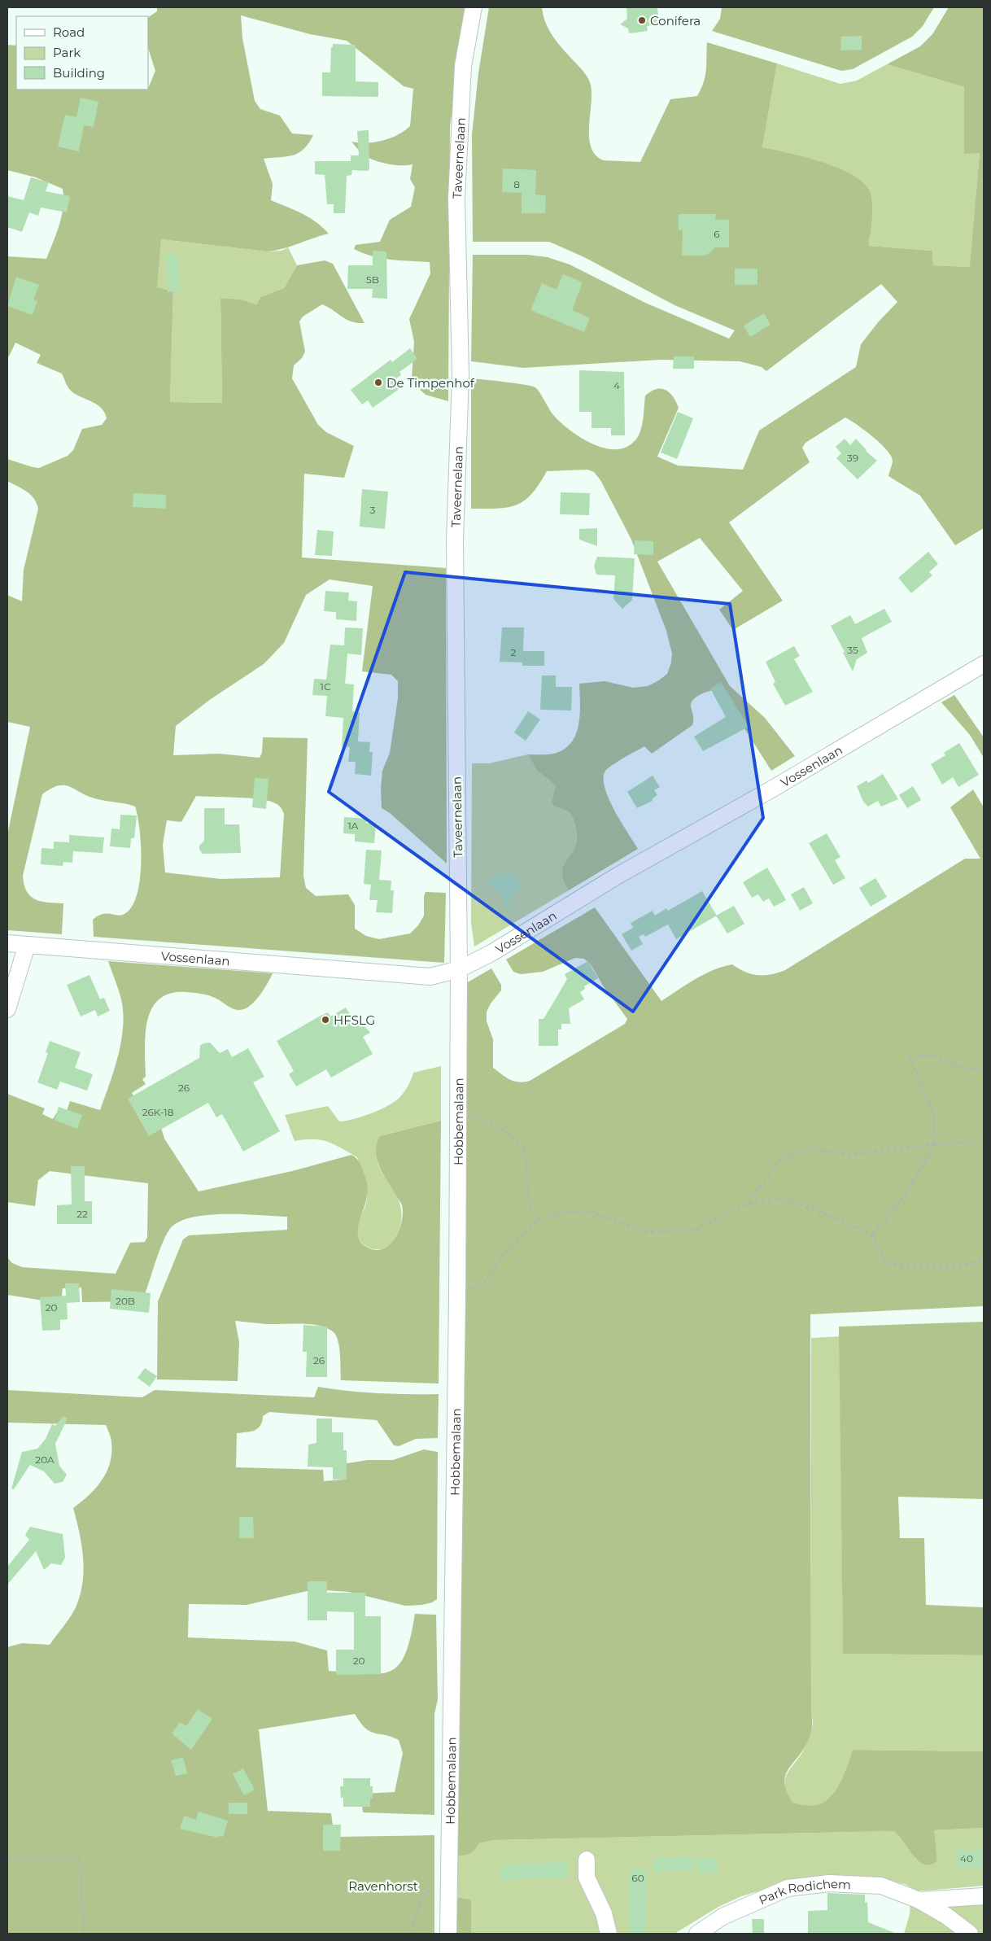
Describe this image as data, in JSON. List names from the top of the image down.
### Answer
{
  "streets": {
    "street": [
      "Taveernelaan",
      "Vossenlaan",
      "Hobbemalaan",
      "Park Rodichem"
    ]
  },
  "crossings": [
    ["Taveernelaan", "Vossenlaan"],
    ["Taveernelaan", "Hobbemalaan"],
    ["Vossenlaan", "Hobbemalaan"]
  ],
  "parks": ["Ravenhorst"],
  "places": ["Conifera", "De Timpenhof", "HFSLG"],
  "house_numbers": [
    "8",
    "6",
    "5B",
    "4",
    "39",
    "3",
    "35",
    "2",
    "1C",
    "1A",
    "26",
    "26K-18",
    "22",
    "20B",
    "20",
    "26",
    "20A",
    "20",
    "40",
    "60"
  ],
  "legend": ["Road", "Park", "Building"]
}
